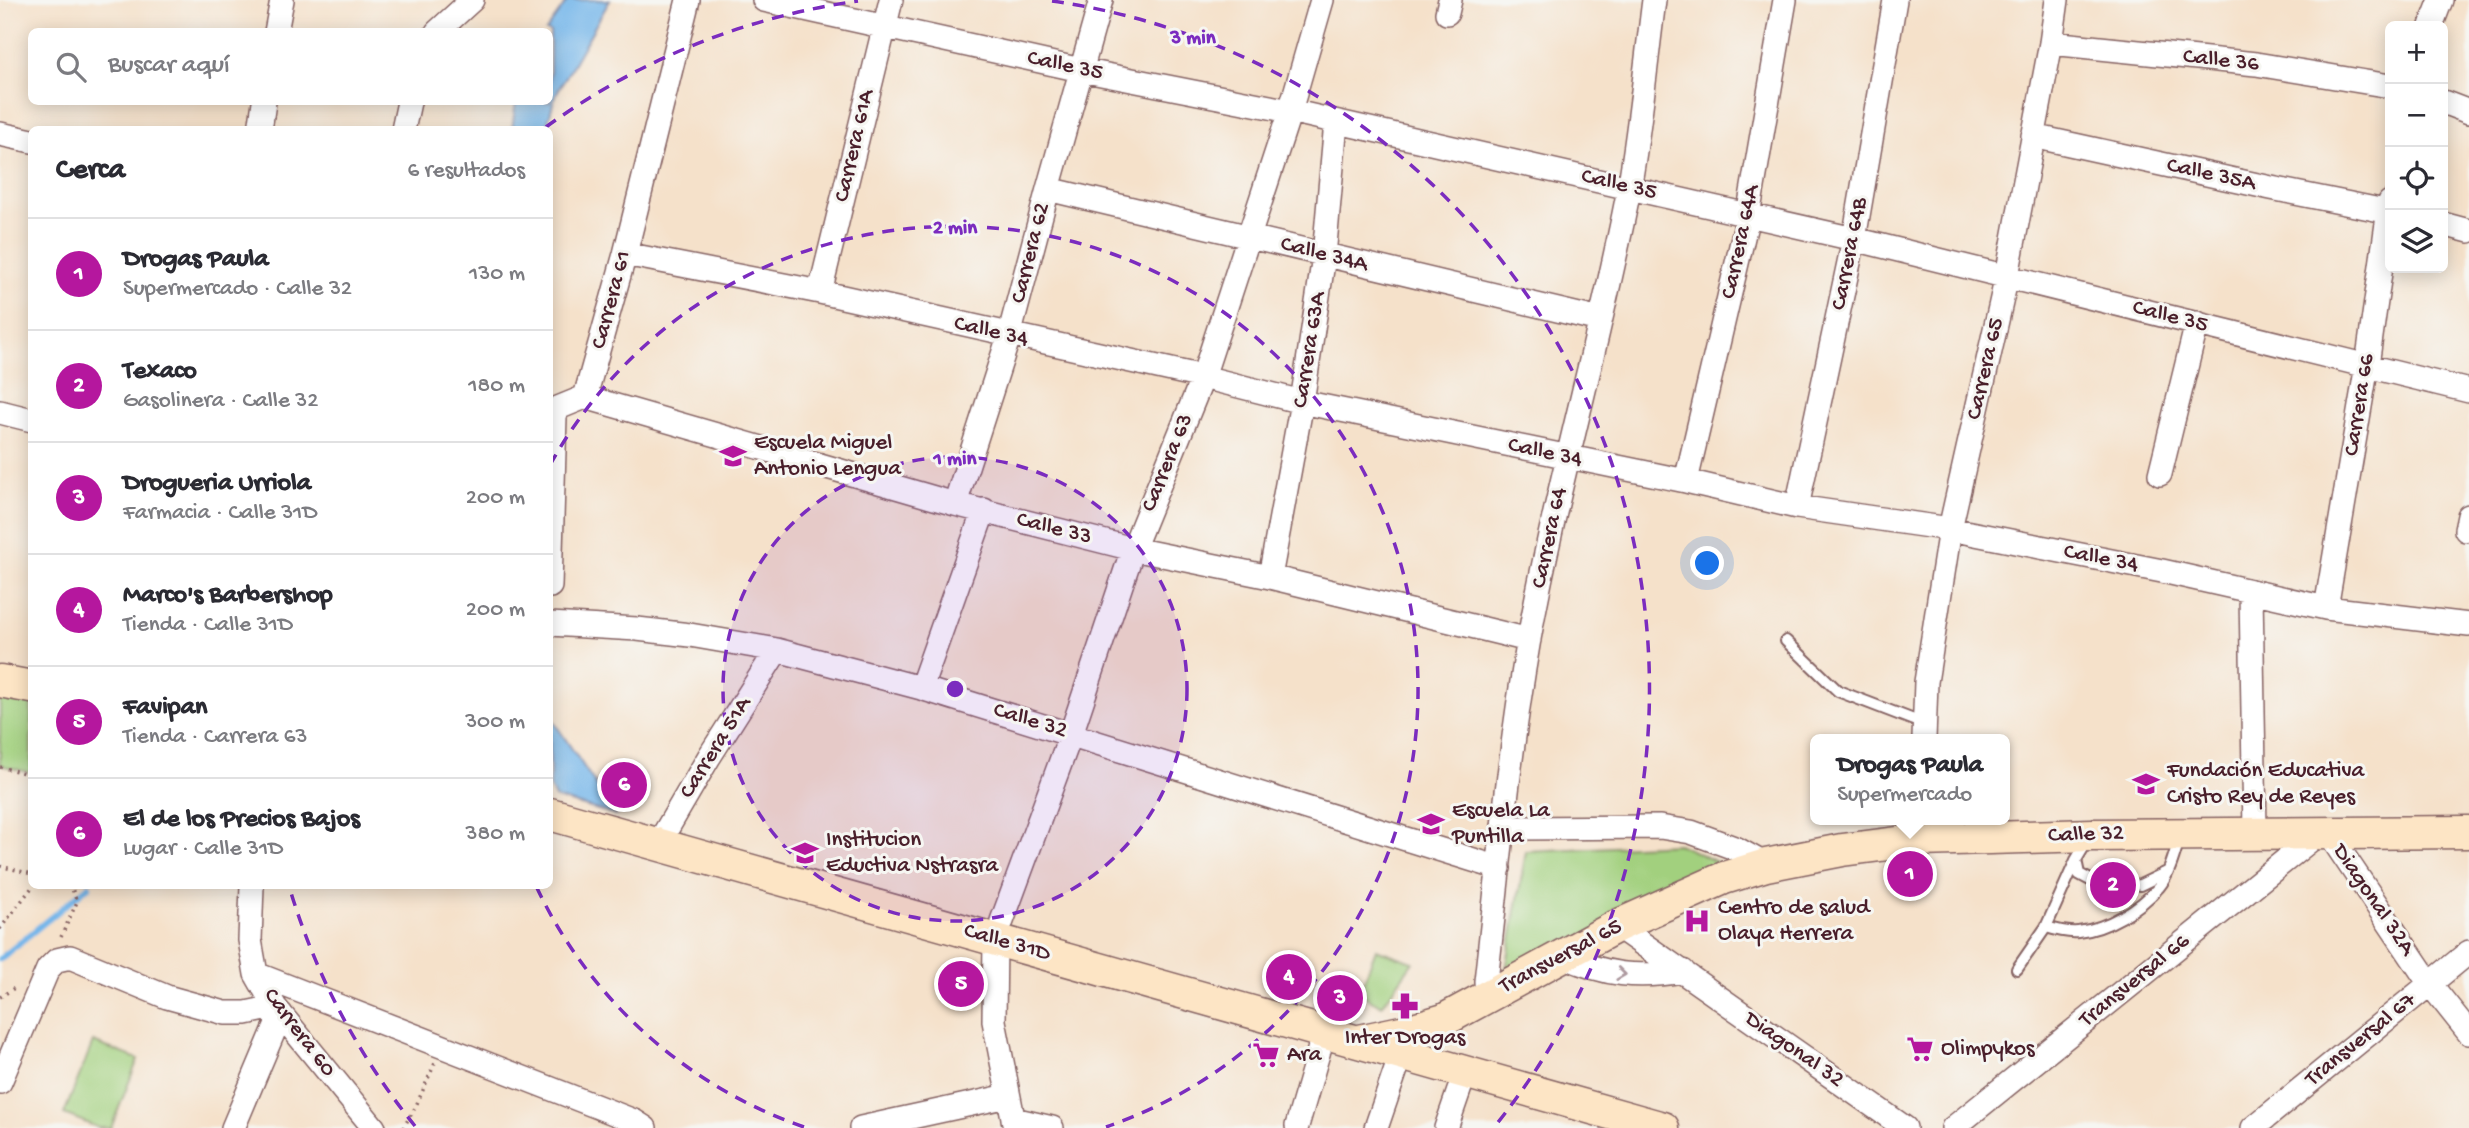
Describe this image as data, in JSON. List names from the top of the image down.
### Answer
{
  "streets": {
    "street": [
      "Calle 36",
      "Calle 35",
      "Carrera 61A",
      "Calle 35A",
      "Carrera 64A",
      "Carrera 62",
      "Carrera 64B",
      "Calle 34A",
      "Carrera 61",
      "Calle 34",
      "Carrera 63A",
      "Carrera 65",
      "Carrera 66",
      "Carrera 63",
      "Calle 33",
      "Carrera 64",
      "Calle 32",
      "Carrera 51A",
      "Diagonal 32A",
      "Calle 31D",
      "Transversal 65",
      "Transversal 66",
      "Carrera 60",
      "Transversal 67",
      "Diagonal 32"
    ]
  },
  "crossings": [
    ["Calle 36", "Carrera 65"],
    ["Calle 35", "Carrera 61A"],
    ["Calle 35", "Carrera 64A"],
    ["Calle 35", "Carrera 62"],
    ["Calle 35", "Carrera 64B"],
    ["Calle 35", "Carrera 63A"],
    ["Calle 35", "Carrera 65"],
    ["Calle 35", "Carrera 66"],
    ["Calle 35", "Carrera 63"],
    ["Calle 35", "Carrera 64"],
    ["Carrera 61A", "Calle 34"],
    ["Calle 35A", "Carrera 65"],
    ["Carrera 64A", "Calle 34"],
    ["Carrera 62", "Calle 34A"],
    ["Carrera 62", "Calle 34"],
    ["Carrera 62", "Calle 33"],
    ["Carrera 64B", "Calle 34"],
    ["Calle 34A", "Carrera 63A"],
    ["Calle 34A", "Carrera 63"],
    ["Calle 34A", "Carrera 64"],
    ["Carrera 61", "Calle 34"],
    ["Carrera 61", "Calle 33"],
    ["Calle 34", "Carrera 63A"],
    ["Calle 34", "Carrera 65"],
    ["Calle 34", "Carrera 66"],
    ["Calle 34", "Carrera 63"],
    ["Calle 34", "Carrera 64"],
    ["Carrera 63A", "Calle 33"],
    ["Carrera 63", "Calle 33"],
    ["Carrera 63", "Calle 32"],
    ["Carrera 63", "Calle 31D"],
    ["Calle 33", "Carrera 64"],
    ["Carrera 64", "Calle 32"],
    ["Carrera 64", "Transversal 65"],
    ["Calle 32", "Carrera 51A"],
    ["Calle 32", "Diagonal 32A"],
    ["Calle 32", "Transversal 65"],
    ["Calle 32", "Transversal 66"],
    ["Carrera 51A", "Calle 31D"],
    ["Diagonal 32A", "Transversal 66"],
    ["Diagonal 32A", "Transversal 67"],
    ["Calle 31D", "Transversal 65"],
    ["Transversal 65", "Diagonal 32"]
  ],
  "places": {
    "school or university": [
      "Escuela Miguel Antonio Lengua",
      "Fundación Educativa Cristo Rey de Reyes",
      "Escuela La Puntilla",
      "Institucion Eductiva Nstrasra"
    ],
    "hospital": ["Centro de salud Olaya Herrera"],
    "pharmacy": ["Inter Drogas"],
    "supermarket": ["Olimpykos", "Ara"]
  },
  "page": {
    "map_buttons": ["+", "−"],
    "search": "Buscar aquí",
    "heading": ["Cerca", "6 resultados"],
    "list": [
      {
        "mark": "1",
        "name": "Drogas Paula",
        "note": "Supermercado · Calle 32",
        "value": "130 m"
      },
      {
        "mark": "2",
        "name": "Texaco",
        "note": "Gasolinera · Calle 32",
        "value": "180 m"
      },
      {
        "mark": "3",
        "name": "Drogueria Urriola",
        "note": "Farmacia · Calle 31D",
        "value": "200 m"
      },
      {
        "mark": "4",
        "name": "Marco's Barbershop",
        "note": "Tienda · Calle 31D",
        "value": "200 m"
      },
      {
        "mark": "5",
        "name": "Favipan",
        "note": "Tienda · Carrera 63",
        "value": "300 m"
      },
      {
        "mark": "6",
        "name": "El de los Precios Bajos",
        "note": "Lugar · Calle 31D",
        "value": "380 m"
      }
    ],
    "popup": ["Drogas Paula", "Supermercado"],
    "pins": [
      "6",
      "1",
      "2",
      "4",
      "5",
      "3"
    ]
  },
  "rings": ["3 min", "2 min", "1 min"]
}
